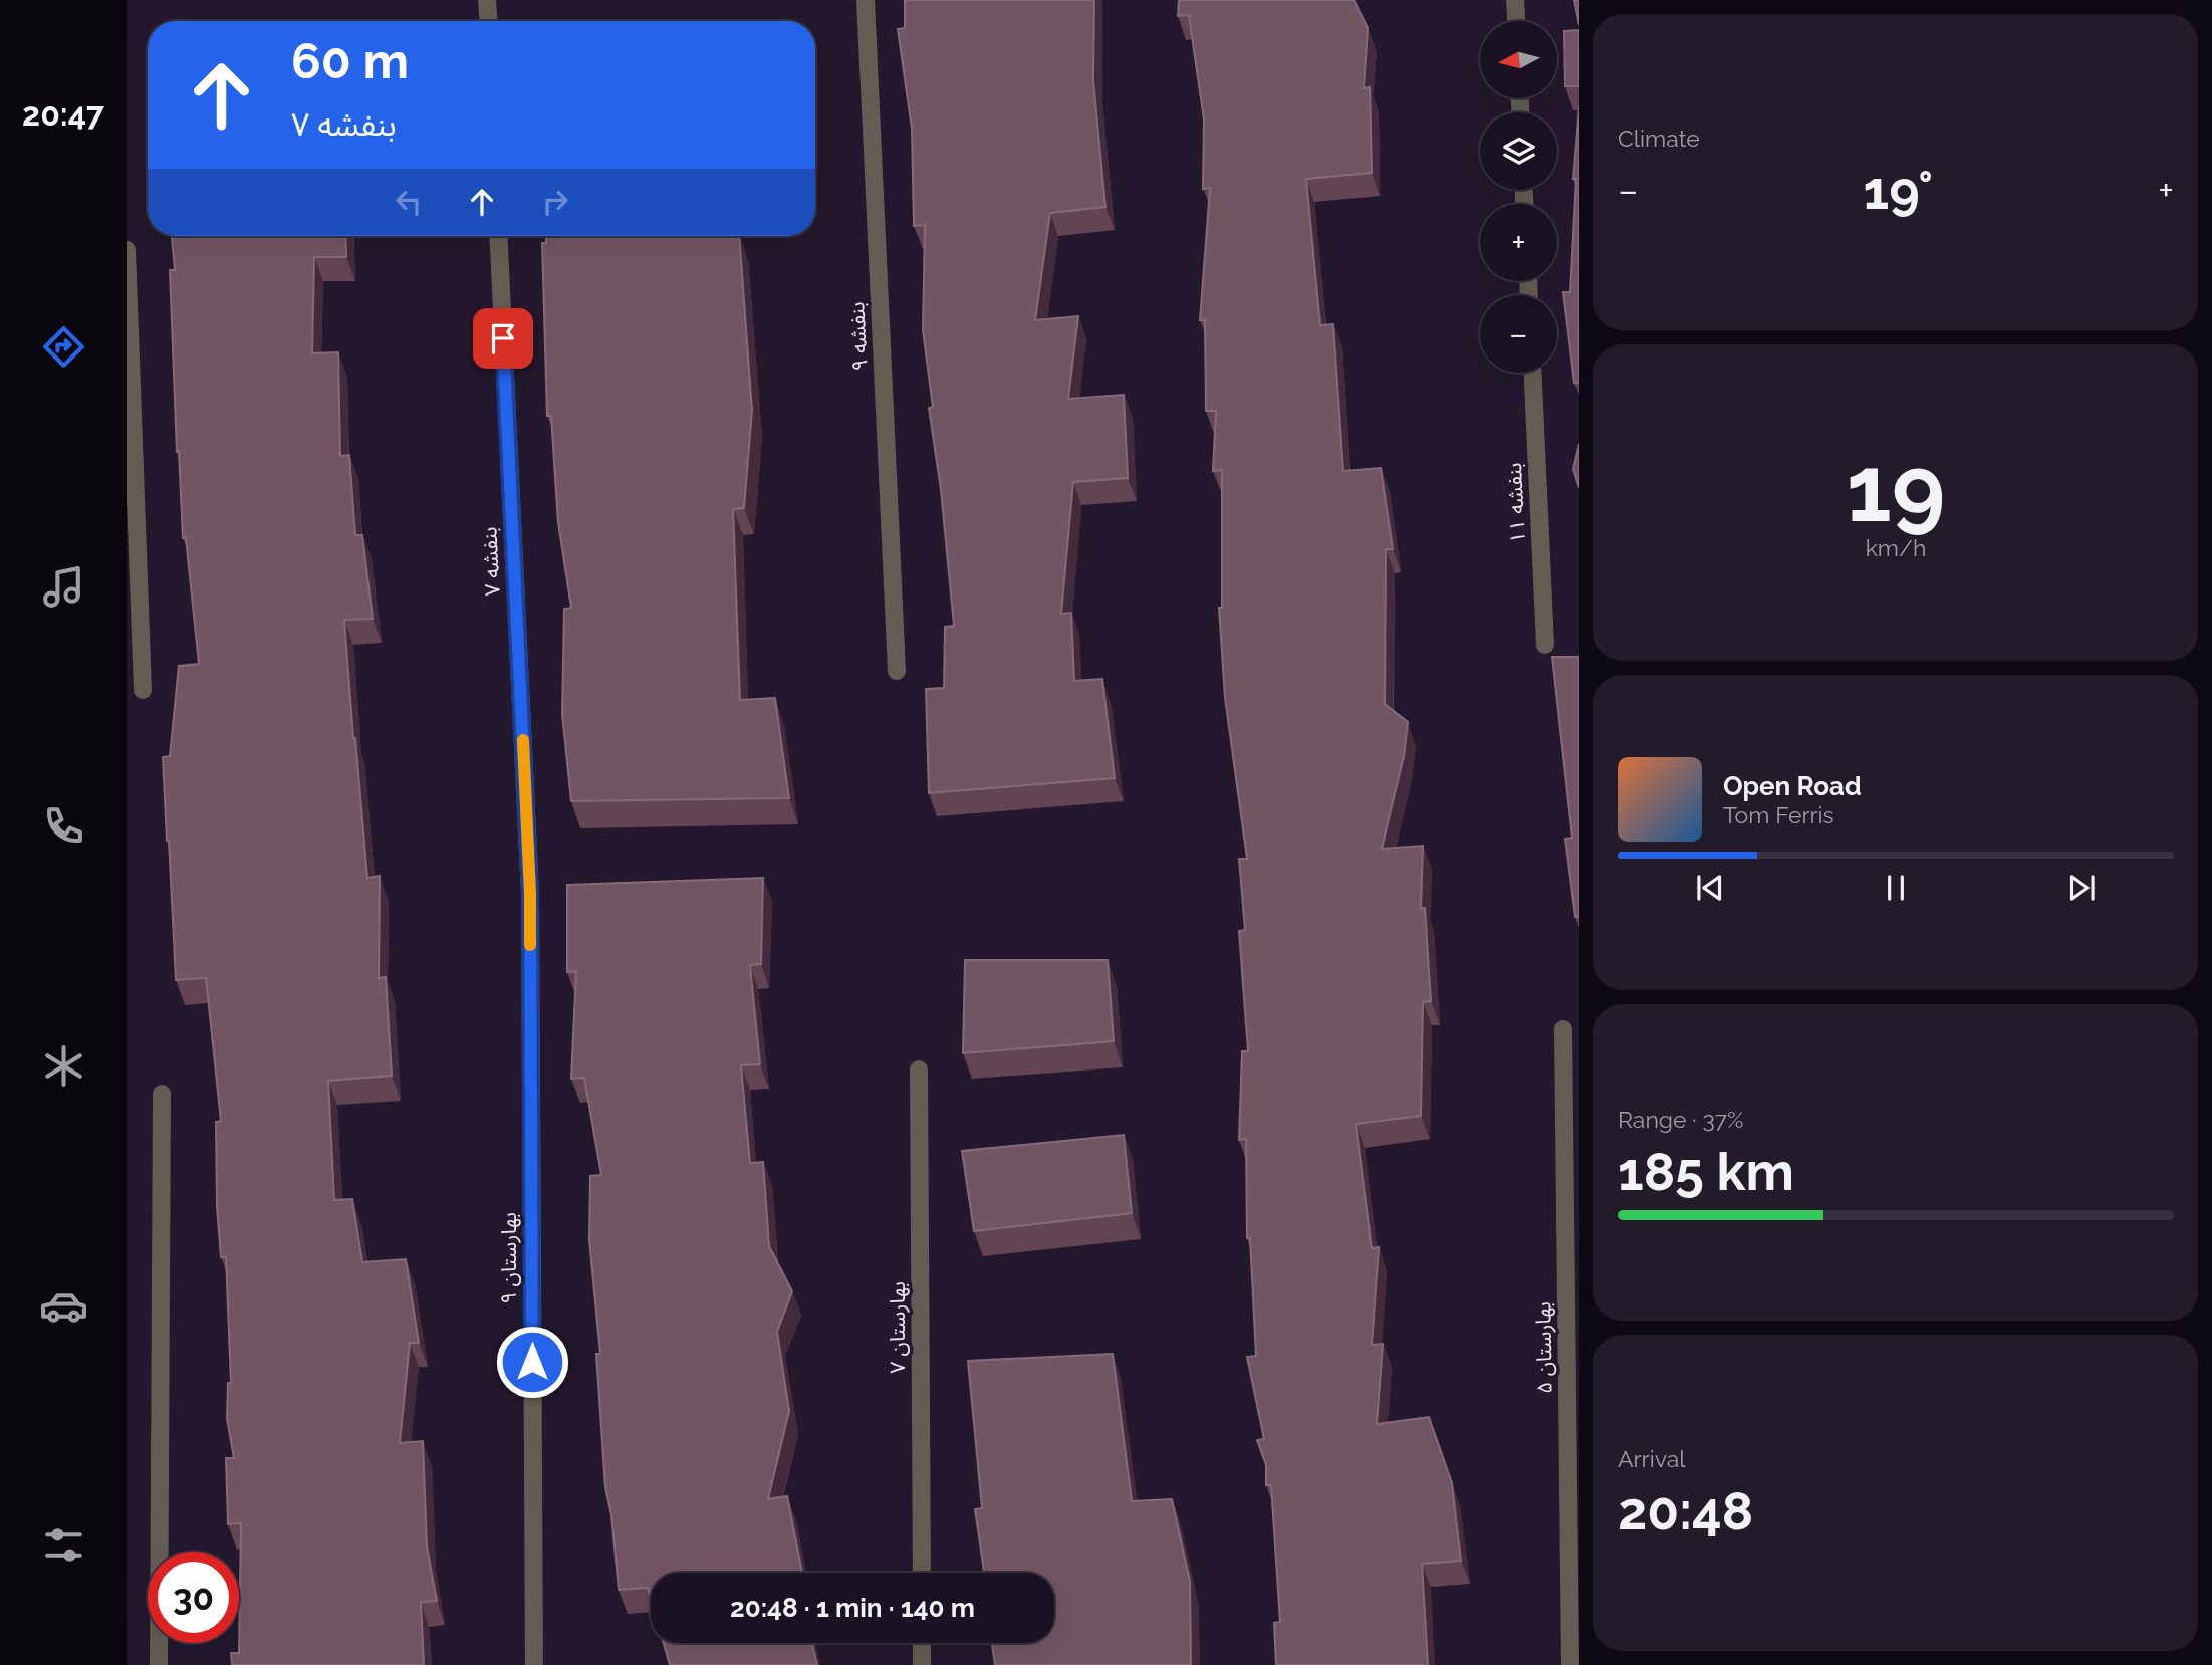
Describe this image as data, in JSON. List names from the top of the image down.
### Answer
{
  "streets": {
    "street": [
      "بنفشه ۹",
      "بنفشه ۱۱",
      "بنفشه ۷",
      "بهارستان ۹",
      "بهارستان ۷",
      "بهارستان ۵"
    ]
  },
  "crossings": [
    ["بنفشه ۷", "بهارستان ۹"]
  ],
  "north": "left",
  "page": {
    "tabs": "20:47",
    "tile": [
      "Climate",
      ["19", "km/h"],
      ["Range · 37%", "185 km"],
      ["Arrival", "20:48"]
    ],
    "map_buttons": ["+", "−"],
    "turn": ["60 m", "بنفشه ۷"],
    "heat": ["−", "19°", "+"],
    "song": ["Open Road", "Tom Ferris"],
    "limit": "30",
    "trip": "20:48 · 1 min · 140 m"
  }
}
